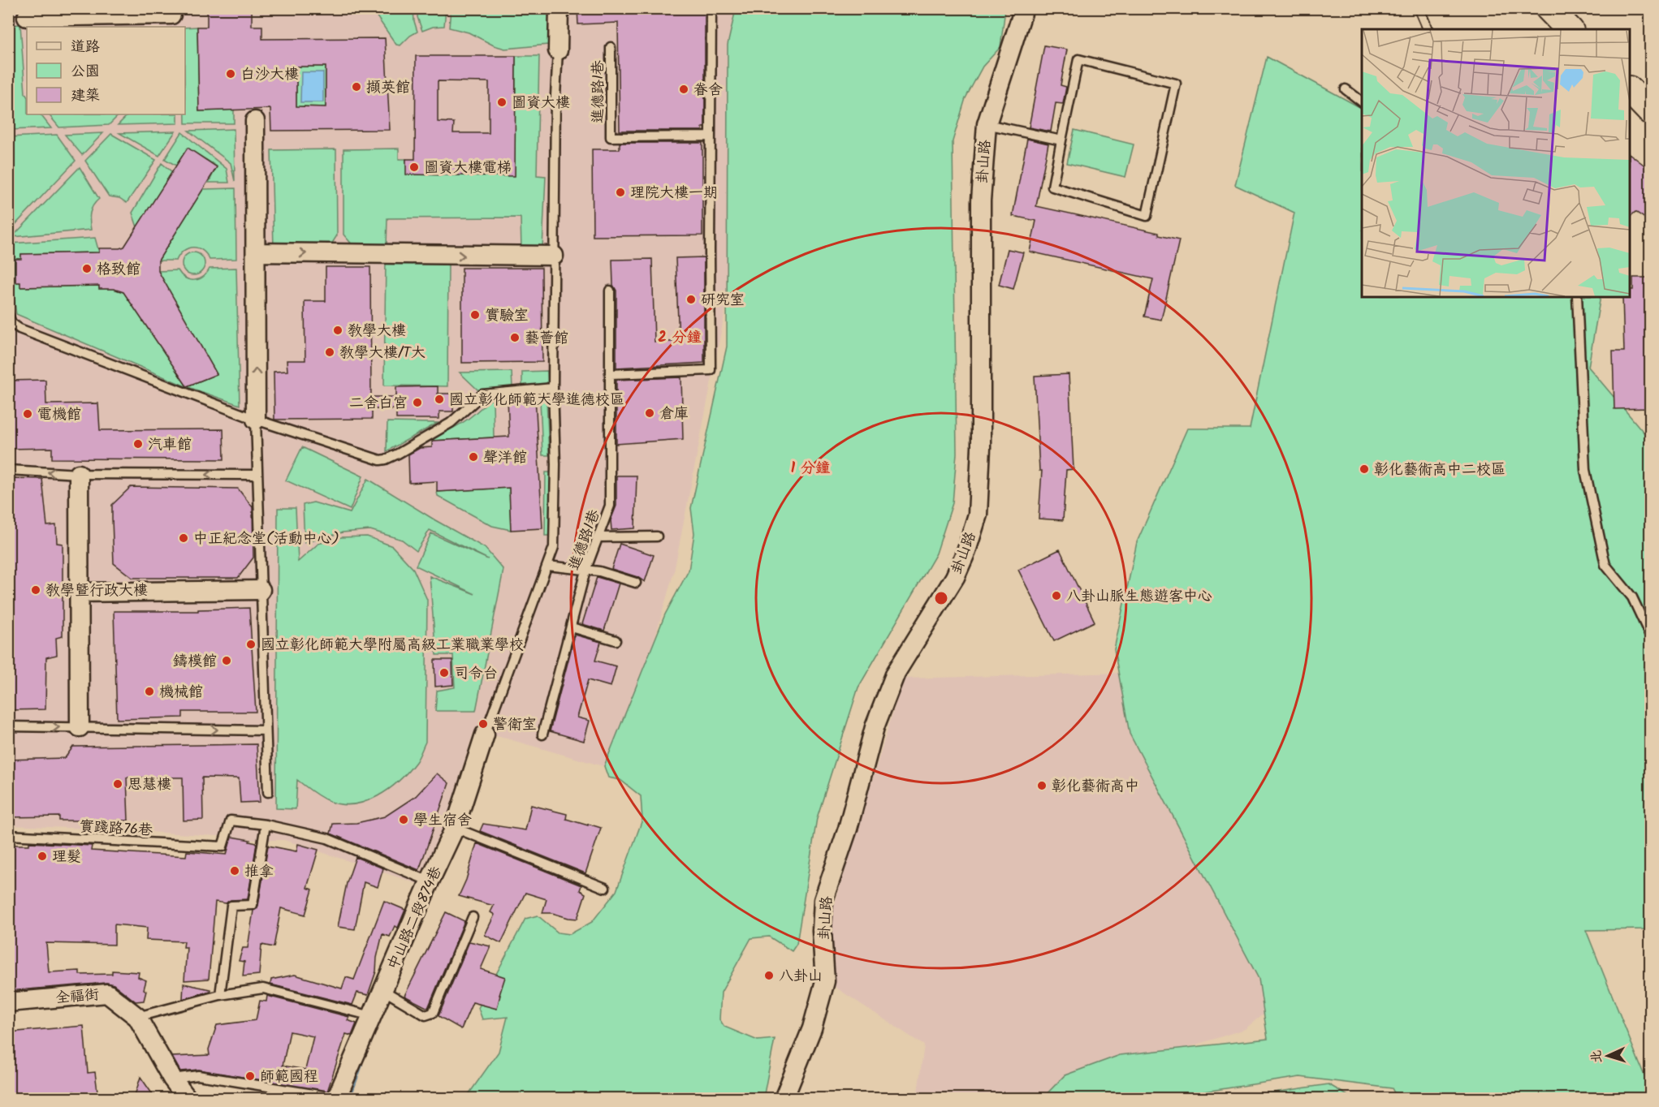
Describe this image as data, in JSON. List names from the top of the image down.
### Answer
{
  "streets": {
    "street": ["卦山路", "中山路二段874巷", "全福街"],
    "lane": ["進德路1巷", "實踐路76巷"]
  },
  "places": [
    "白沙大樓",
    "擷英館",
    "眷舍",
    "圖資大樓",
    "圖資大樓電梯",
    "理院大樓一期",
    "格致館",
    "研究室",
    "實驗室",
    "教學大樓",
    "藝薈館",
    "教學大樓/T大",
    "國立彰化師範大學進德校區",
    "二舍白宮",
    "倉庫",
    "電機館",
    "汽車館",
    "聲洋館",
    "彰化藝術高中二校區",
    "中正紀念堂(活動中心)",
    "教學暨行政大樓",
    "八卦山脈生態遊客中心",
    "國立彰化師範大學附屬高級工業職業學校",
    "鑄模館",
    "司令台",
    "機械館",
    "警衛室",
    "思慧樓",
    "彰化藝術高中",
    "學生宿舍",
    "理髮",
    "推拿",
    "八卦山",
    "師範國程"
  ],
  "legend": ["道路", "公園", "建築"],
  "north": "left",
  "rings": ["2 分鐘", "1 分鐘"]
}
